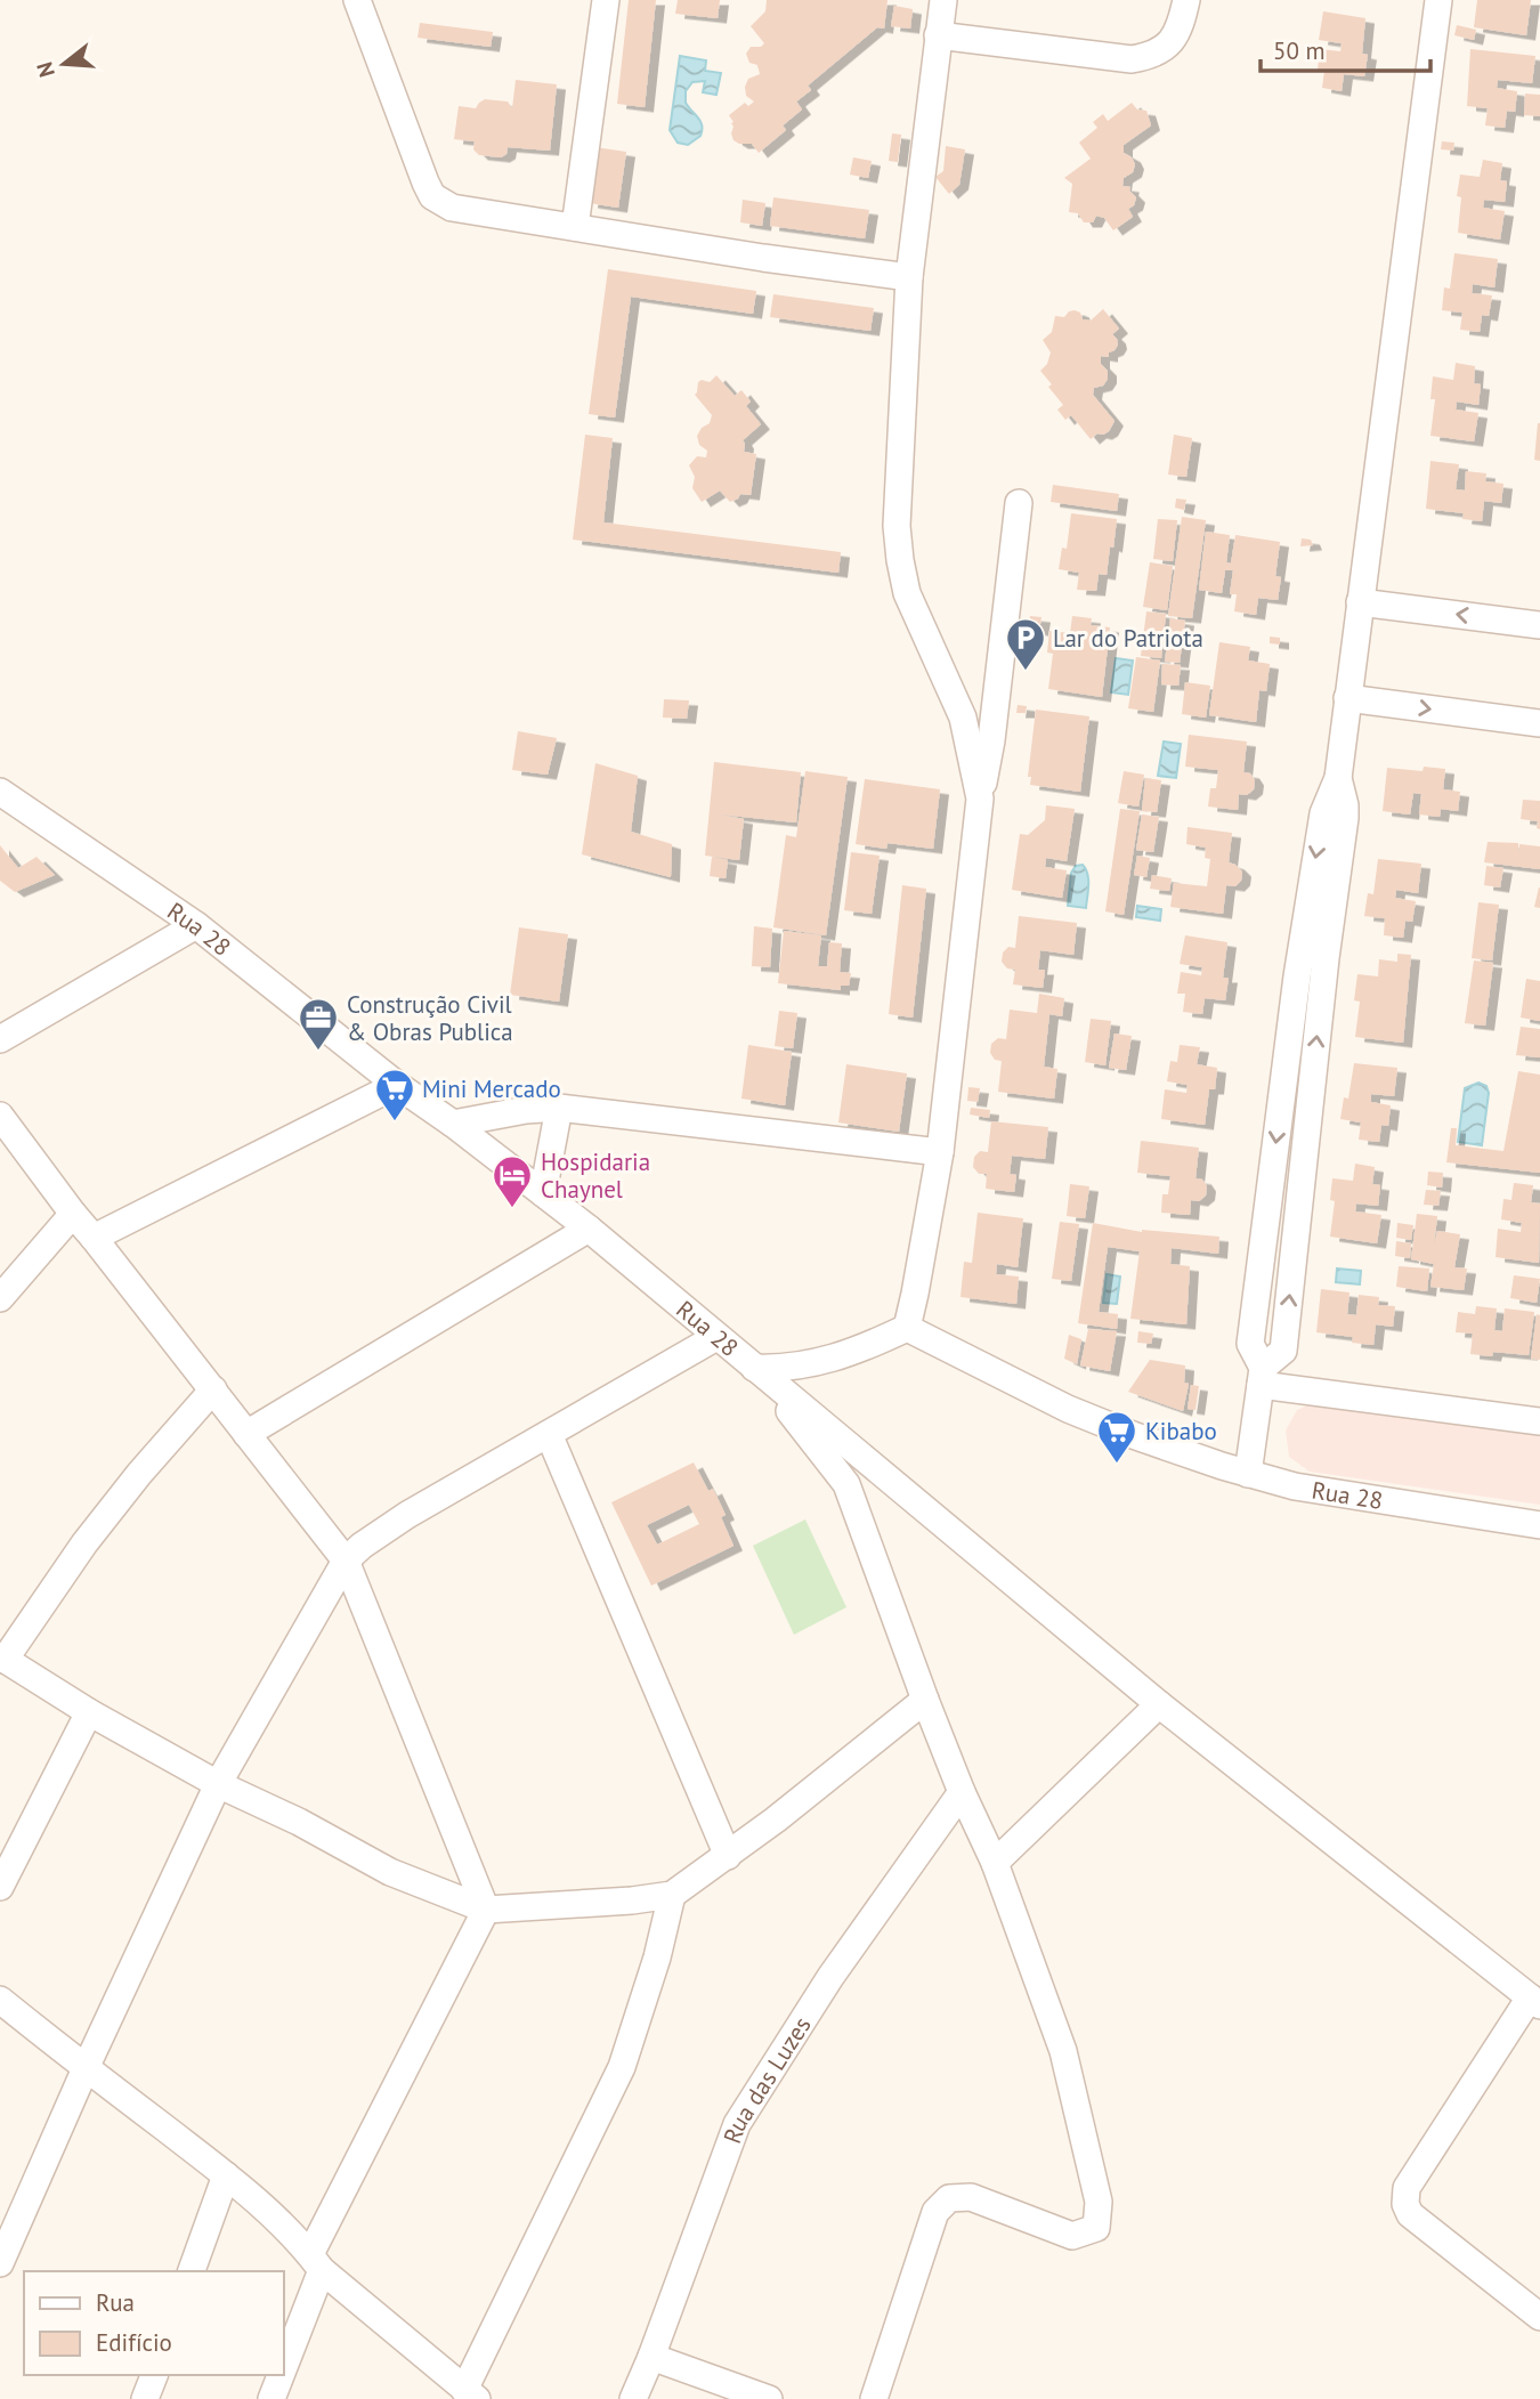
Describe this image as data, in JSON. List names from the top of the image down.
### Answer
{
  "streets": {
    "street": ["Rua 28", "Rua das Luzes"]
  },
  "places": {
    "parking": ["Lar do Patriota"],
    "office": ["Construção Civil & Obras Publica"],
    "supermarket": ["Mini Mercado", "Kibabo"],
    "hotel": ["Hospidaria Chaynel"]
  },
  "legend": ["Rua", "Edifício"],
  "scale_bar": "50 m",
  "north": "left"
}
